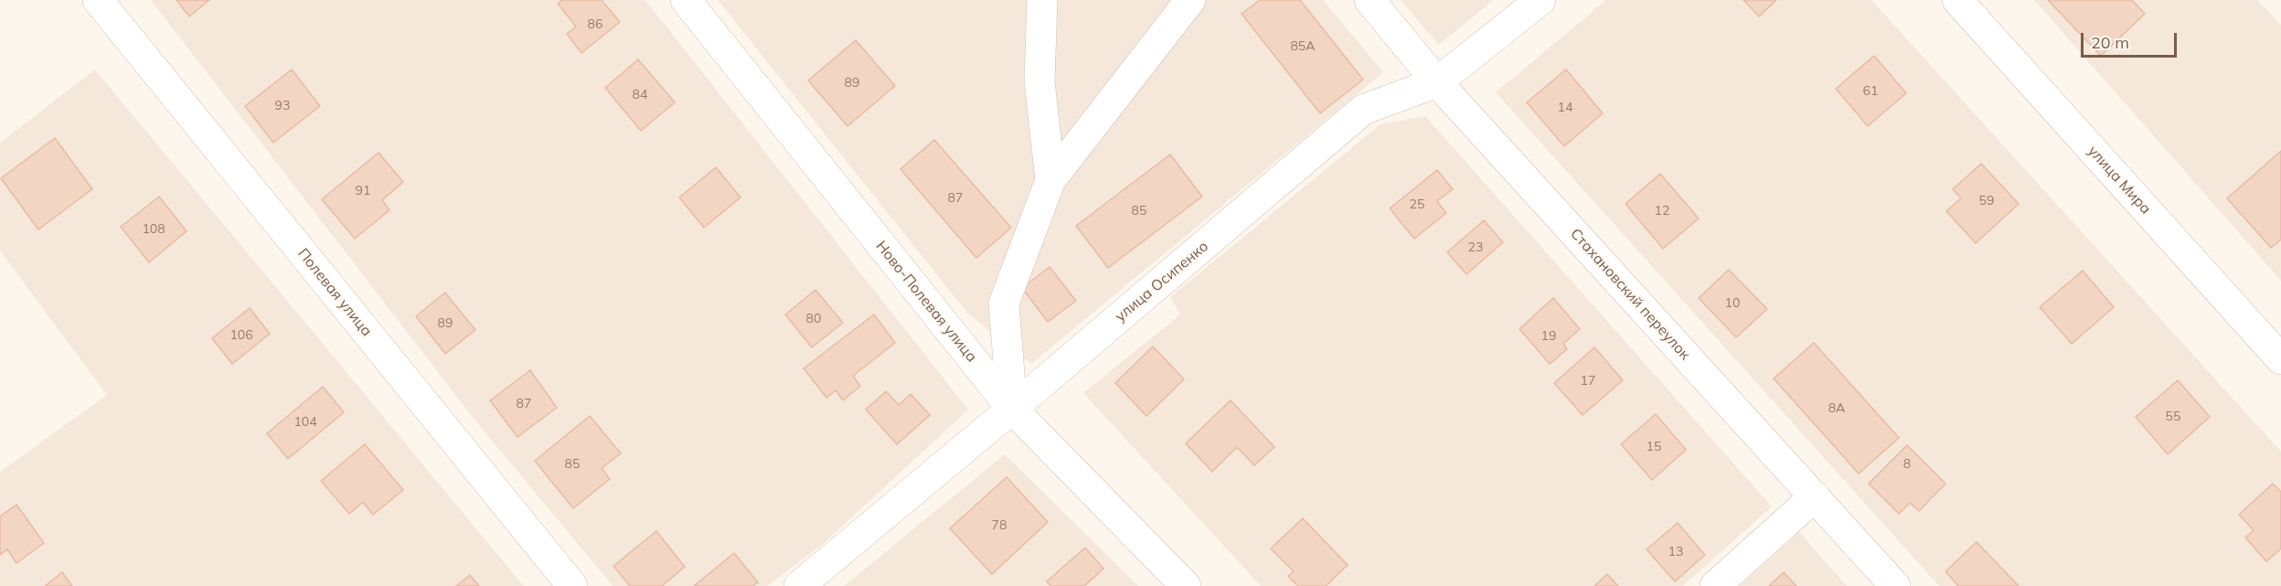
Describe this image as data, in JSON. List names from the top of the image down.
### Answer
{
  "streets": {
    "street": [
      "улица Мира",
      "улица Осипенко",
      "Полевая улица",
      "Стахановский переулок",
      "Ново-Полевая улица"
    ]
  },
  "crossings": [
    ["улица Осипенко", "Стахановский переулок"],
    ["улица Осипенко", "Ново-Полевая улица"]
  ],
  "house_numbers": [
    "86",
    "85А",
    "89",
    "61",
    "84",
    "93",
    "14",
    "91",
    "87",
    "59",
    "25",
    "85",
    "12",
    "108",
    "23",
    "10",
    "80",
    "89",
    "106",
    "19",
    "17",
    "87",
    "8А",
    "55",
    "104",
    "15",
    "85",
    "8",
    "78",
    "13"
  ],
  "scale_bar": "20 m"
}
